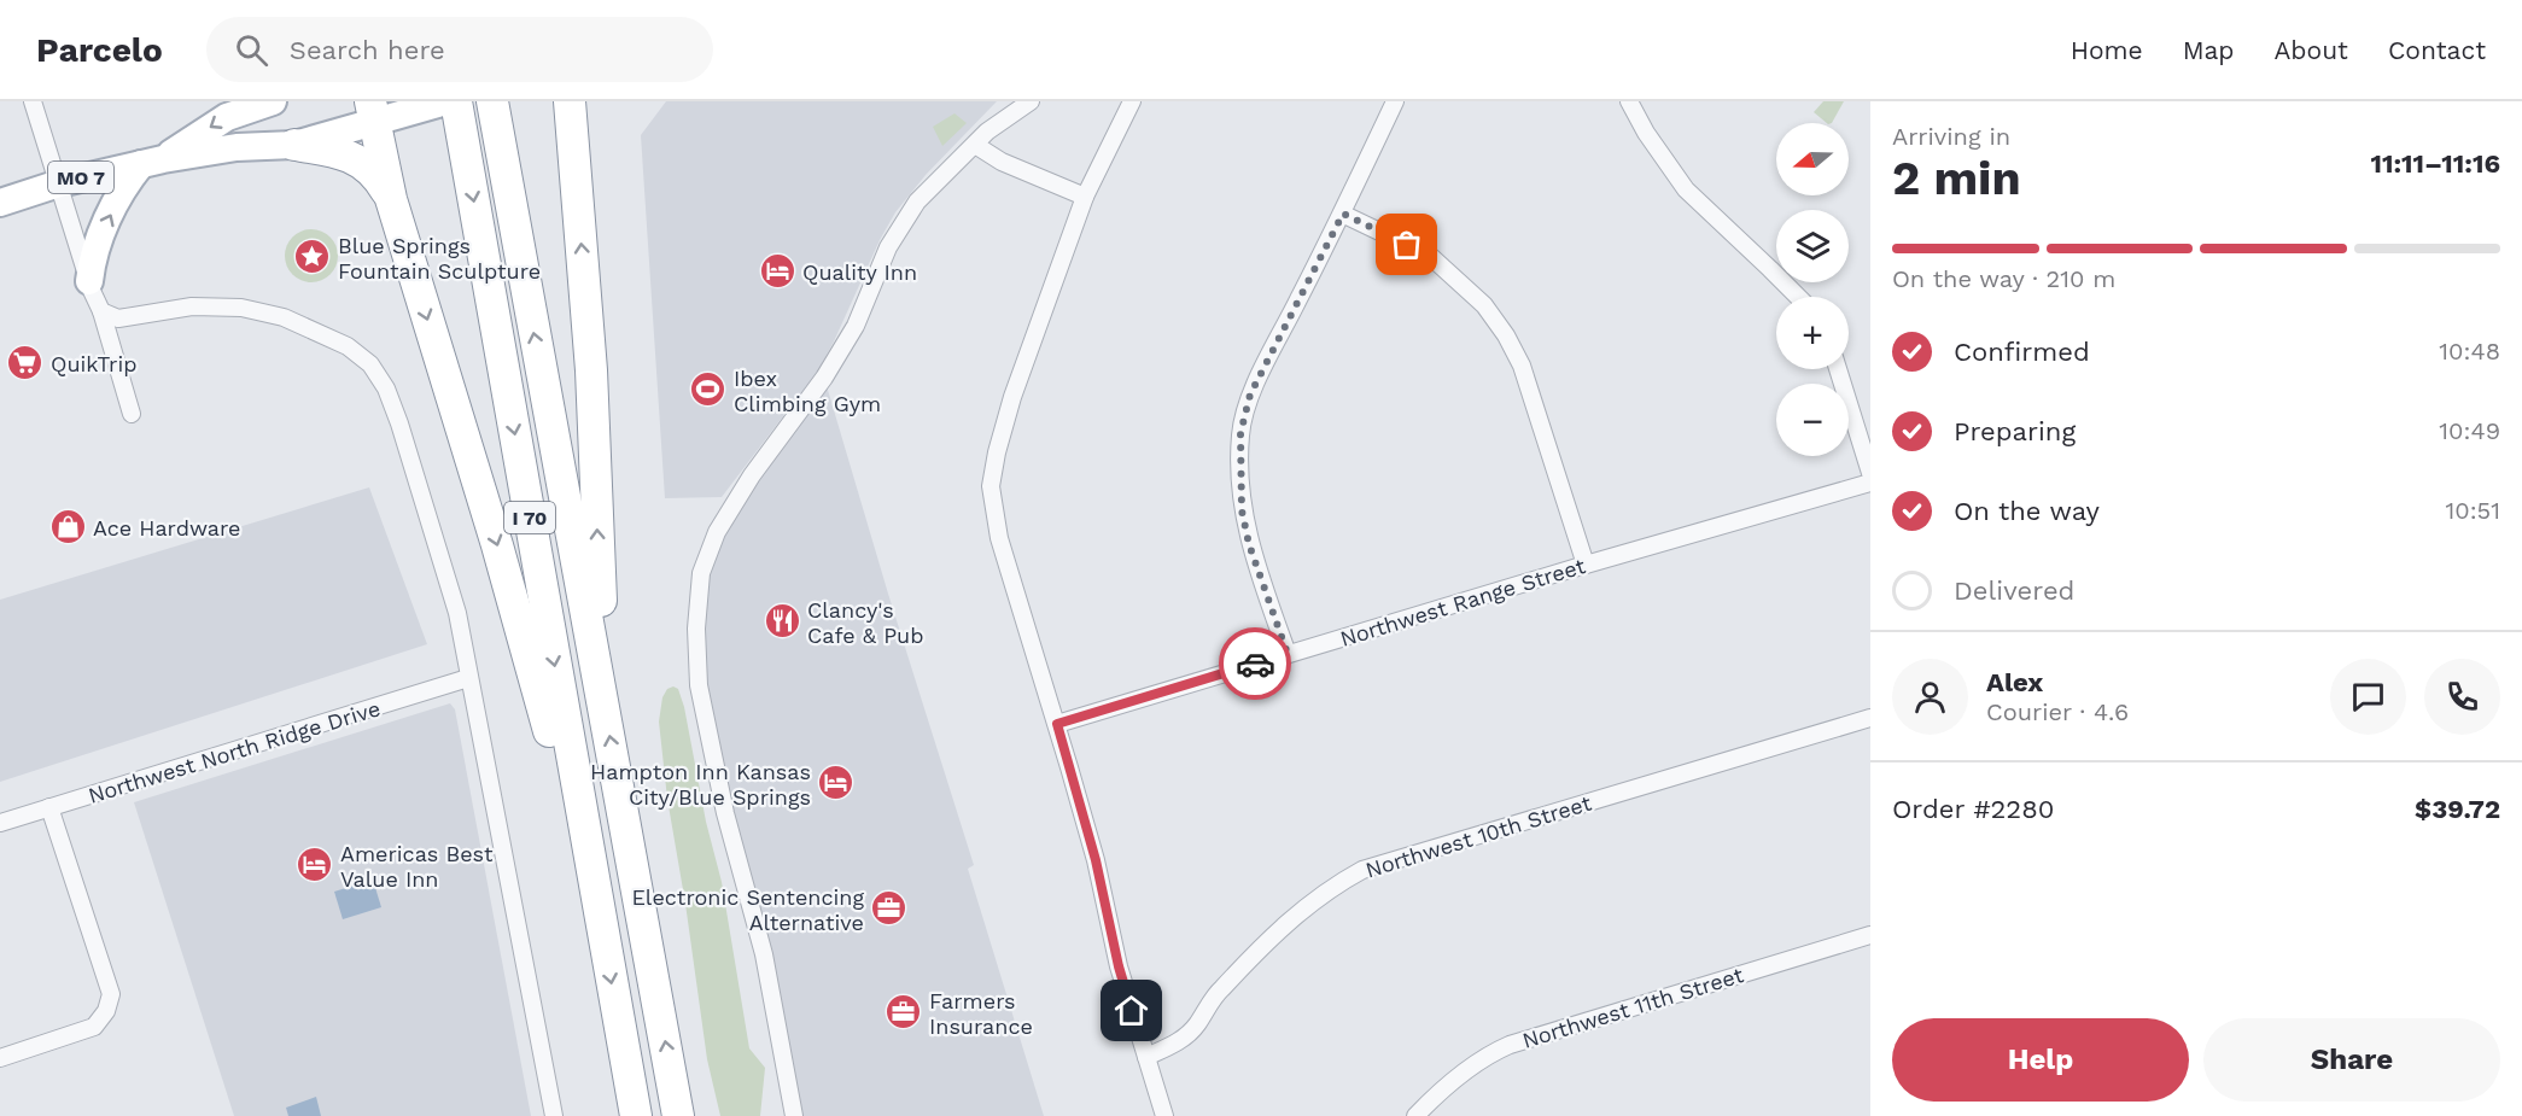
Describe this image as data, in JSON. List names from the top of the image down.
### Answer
{
  "streets": {
    "highway": ["I 70"],
    "main road": ["MO 7"],
    "street": [
      "Northwest Range Street",
      "Northwest North Ridge Drive",
      "Northwest 10th Street",
      "Northwest 11th Street"
    ]
  },
  "crossings": [
    ["MO 7", "I 70"]
  ],
  "places": {
    "place": ["Blue Springs Fountain Sculpture"],
    "hotel": ["Quality Inn", "Hampton Inn Kansas City/Blue Springs", "Americas Best Value Inn"],
    "supermarket": ["QuikTrip"],
    "sports": ["Ibex Climbing Gym"],
    "shop": ["Ace Hardware"],
    "restaurant": ["Clancy's Cafe & Pub"],
    "office": ["Electronic Sentencing Alternative", "Farmers Insurance"]
  },
  "north": "left",
  "page": {
    "header": "Parcelo",
    "search": "Search here",
    "nav": [
      "Home",
      "Map",
      "About",
      "Contact"
    ],
    "heading": ["2 min", "Arriving in", "11:11–11:16"],
    "panel": [
      "Alex",
      "Courier · 4.6",
      "Order #2280",
      "$39.72"
    ],
    "map_buttons": ["+", "−"],
    "bar": "On the way · 210 m",
    "list": [
      ["Confirmed", "10:48"],
      ["Preparing", "10:49"],
      ["On the way", "10:51"],
      "Delivered"
    ],
    "buttons": ["Help", "Share"]
  }
}
